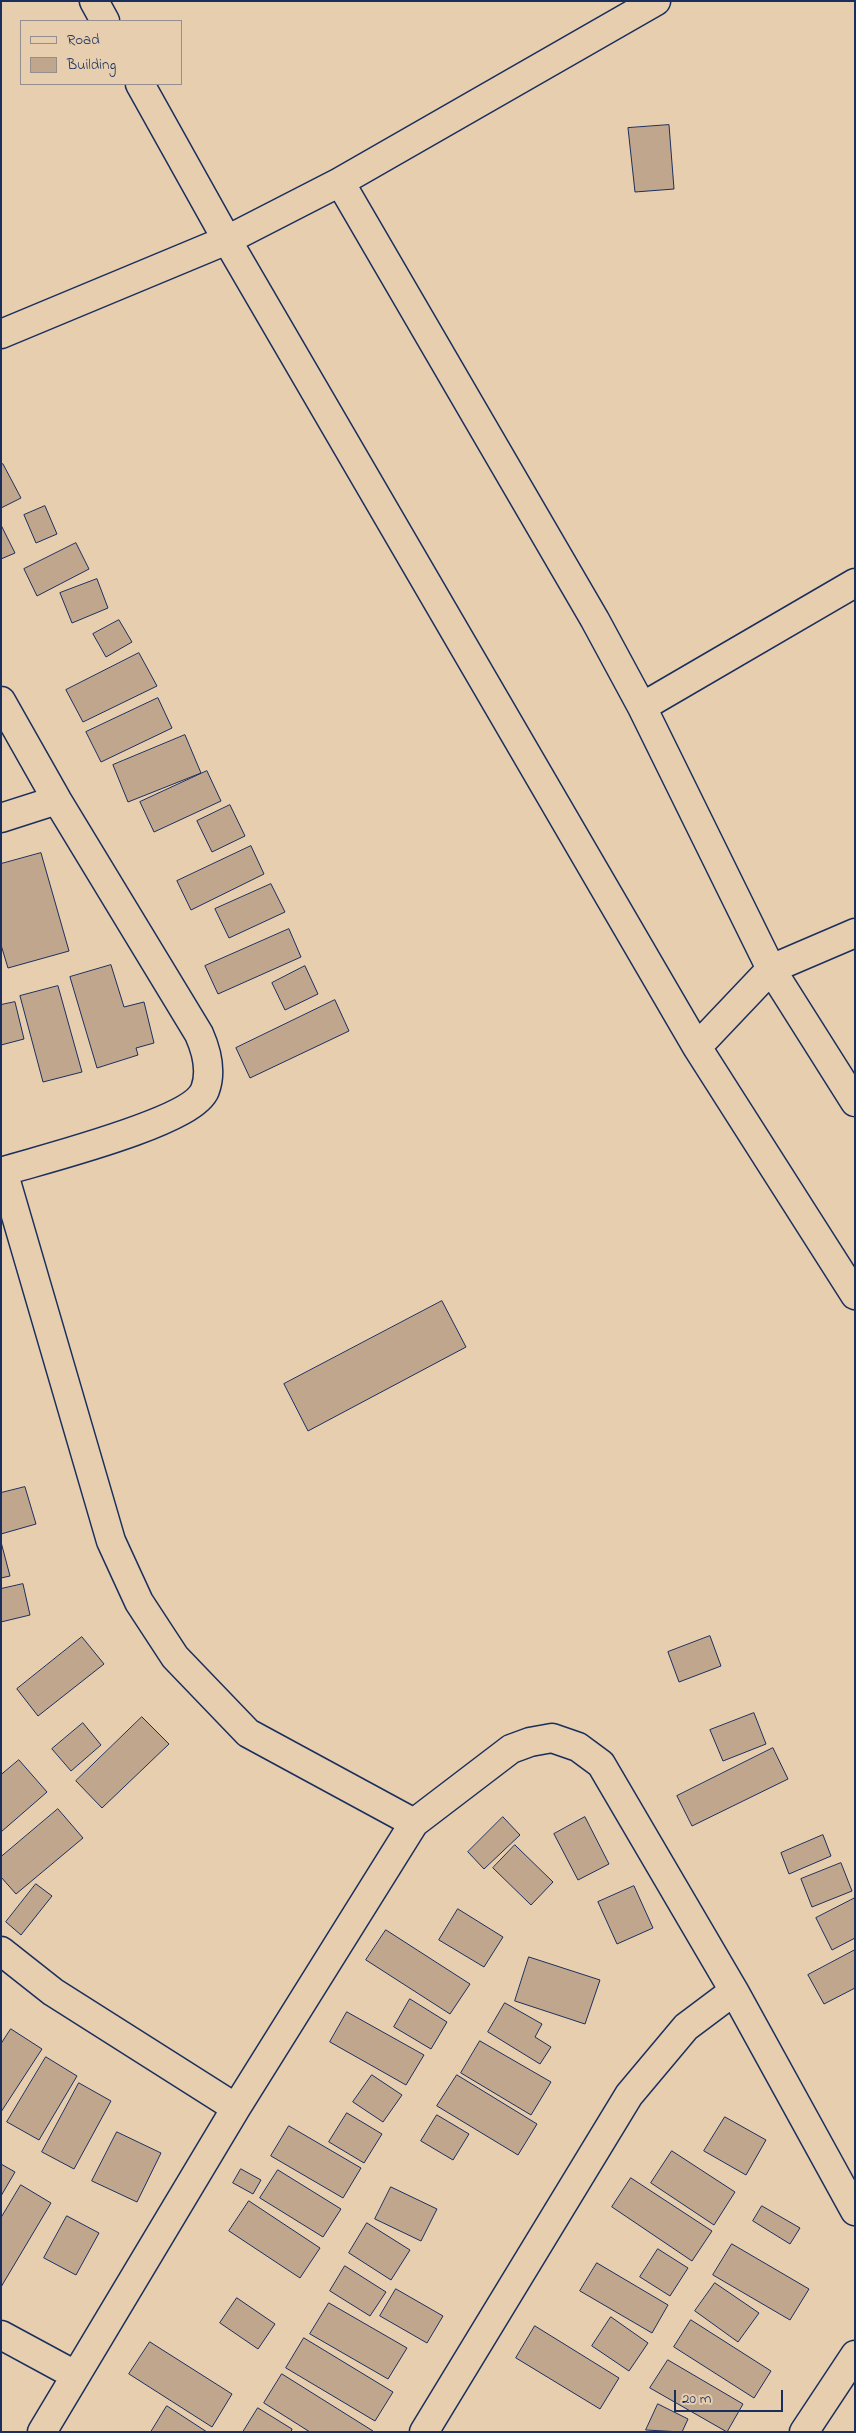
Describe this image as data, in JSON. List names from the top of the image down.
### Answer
{
  "legend": ["Road", "Building"],
  "scale_bar": "20 m"
}
